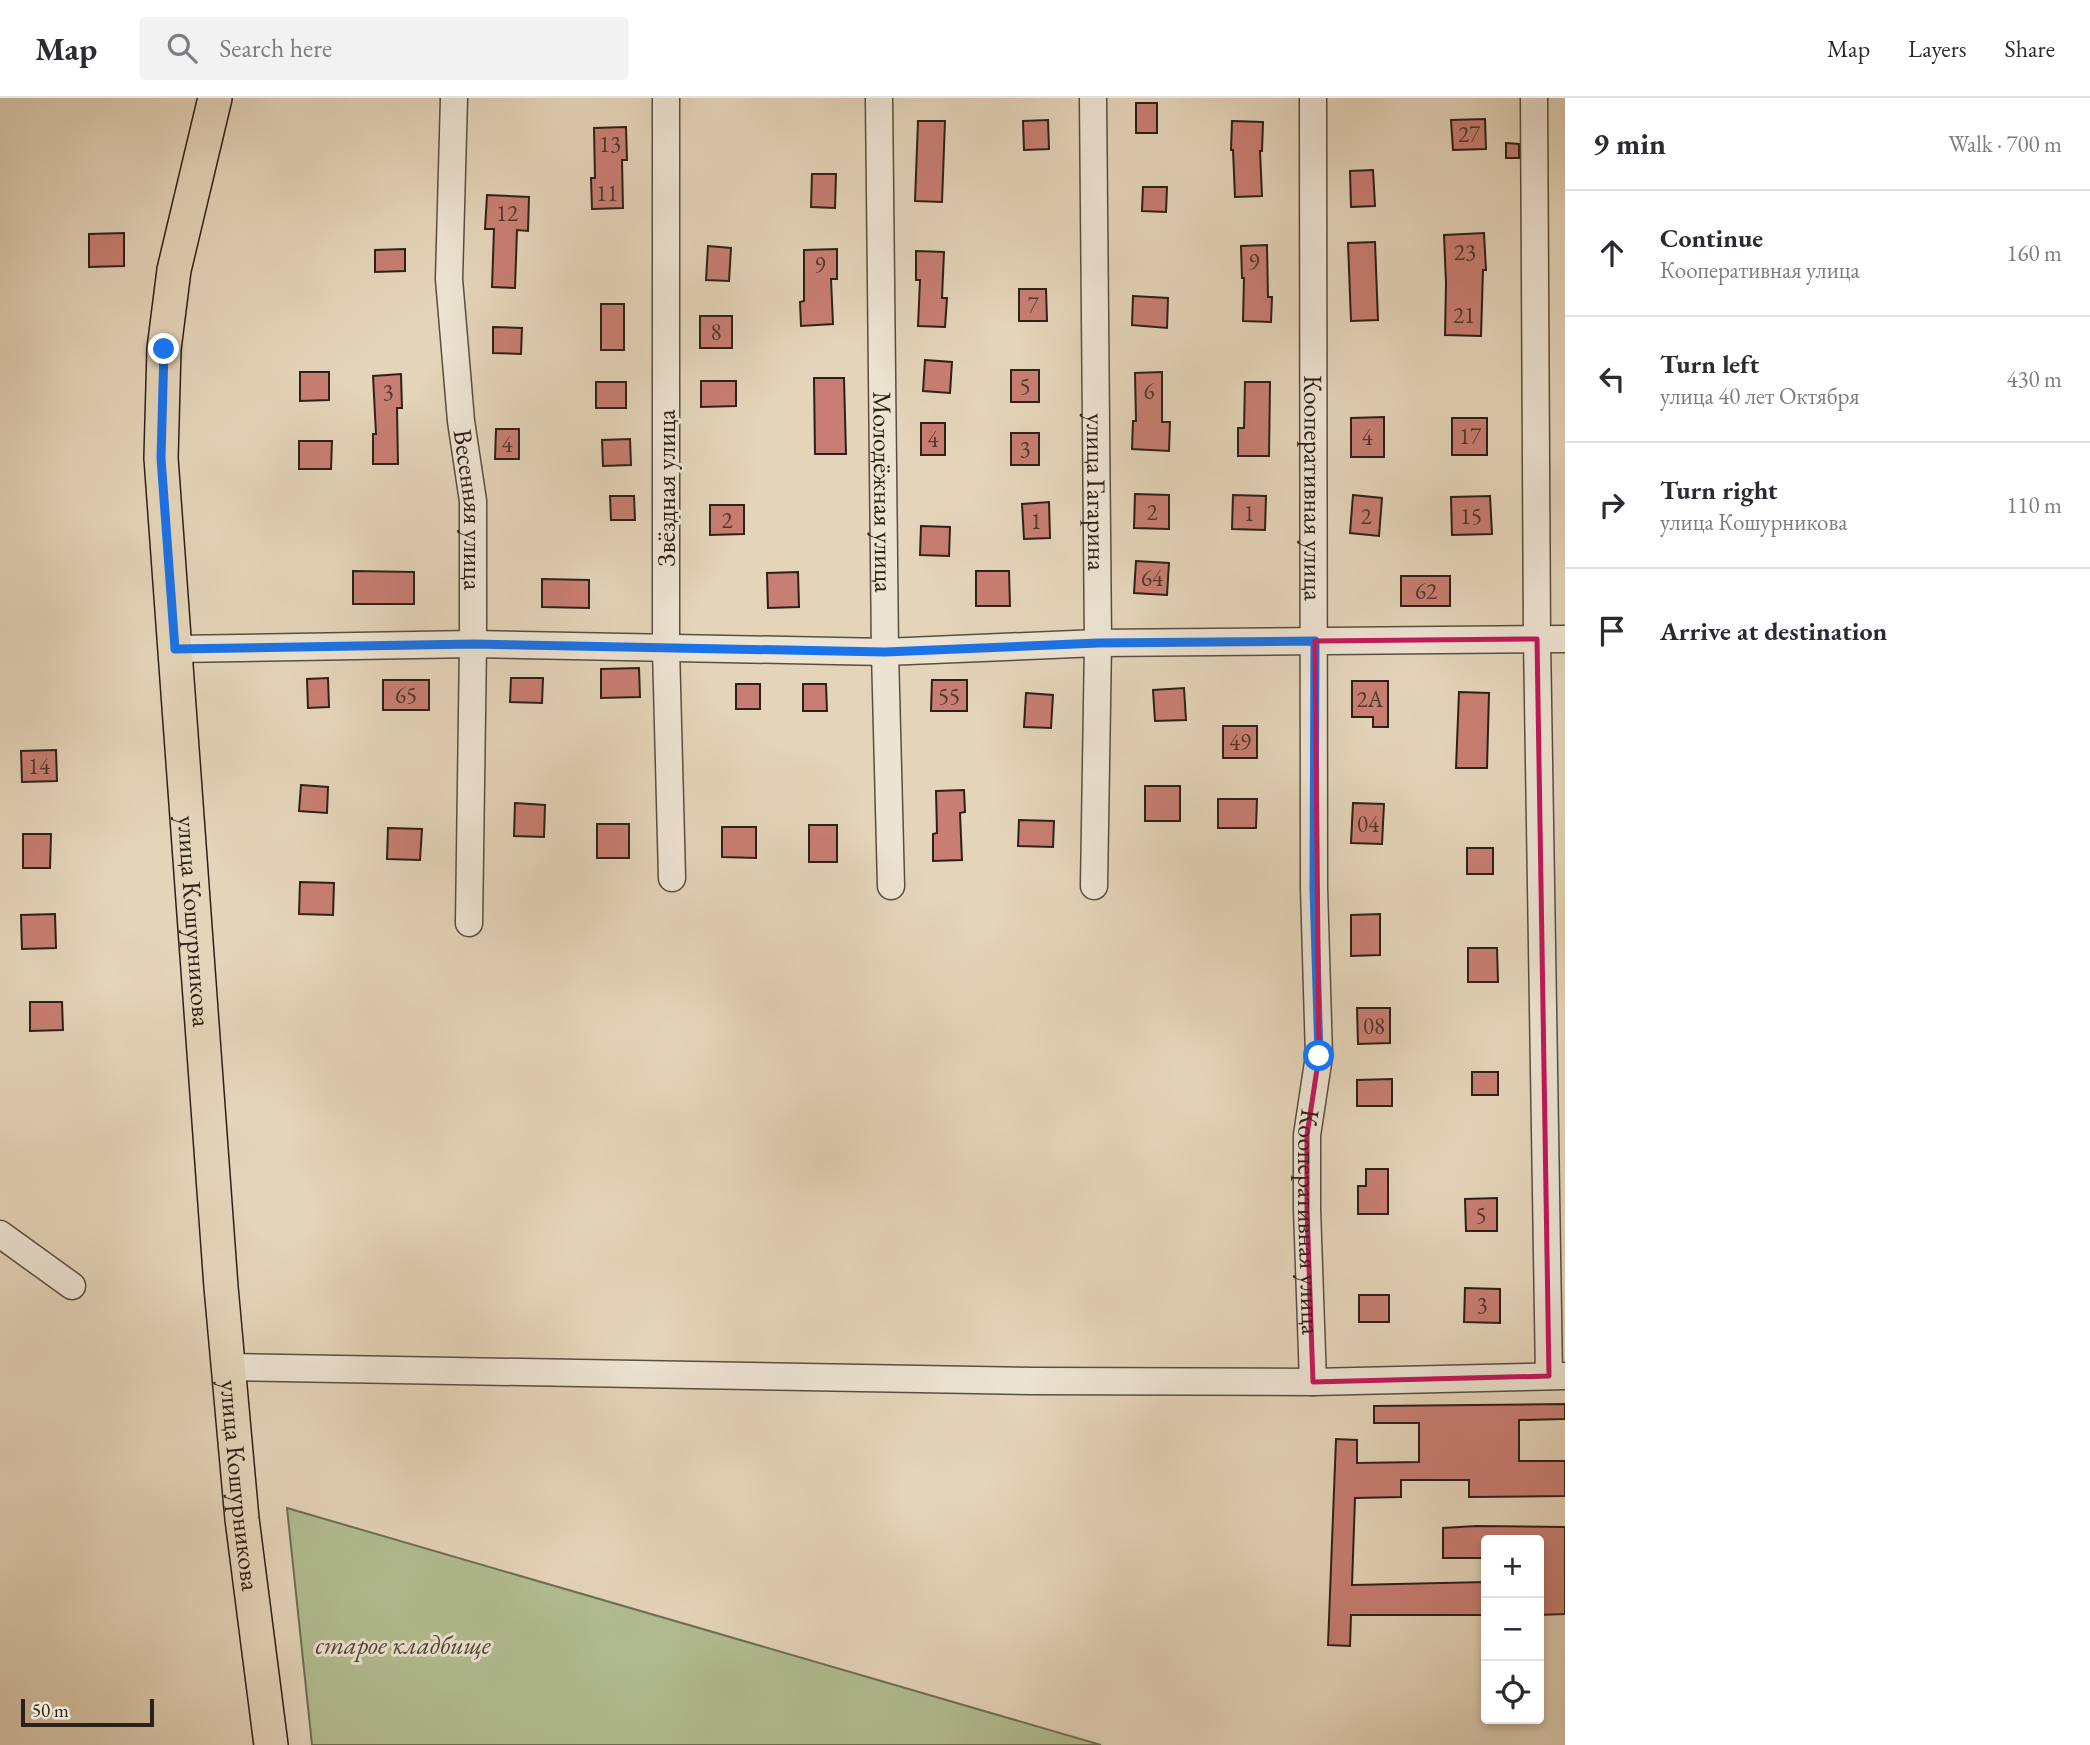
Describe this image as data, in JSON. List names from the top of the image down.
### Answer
{
  "streets": {
    "main road": ["улица Кошурникова"],
    "street": [
      "Звёздная улица",
      "Кооперативная улица",
      "Молодёжная улица",
      "улица Гагарина",
      "Весенняя улица"
    ]
  },
  "parks": ["старое кладбище"],
  "house_numbers": [
    "27",
    "13",
    "11",
    "12",
    "23",
    "9",
    "9",
    "7",
    "21",
    "8",
    "5",
    "6",
    "3",
    "17",
    "4",
    "4",
    "4",
    "3",
    "2",
    "1",
    "2",
    "15",
    "2",
    "1",
    "64",
    "62",
    "65",
    "55",
    "2А",
    "49",
    "14",
    "04",
    "08",
    "5",
    "3"
  ],
  "scale_bar": "50 m",
  "page": {
    "header": "Map",
    "search": "Search here",
    "nav": ["Map", "Layers", "Share"],
    "heading": ["9 min", "Walk · 700 m"],
    "list": [
      ["Continue", "Кооперативная улица", "160 m"],
      ["Turn left", "улица 40 лет Октября", "430 m"],
      ["Turn right", "улица Кошурникова", "110 m"],
      "Arrive at destination"
    ],
    "map_buttons": ["+", "−"],
    "scale": "50 m"
  }
}
